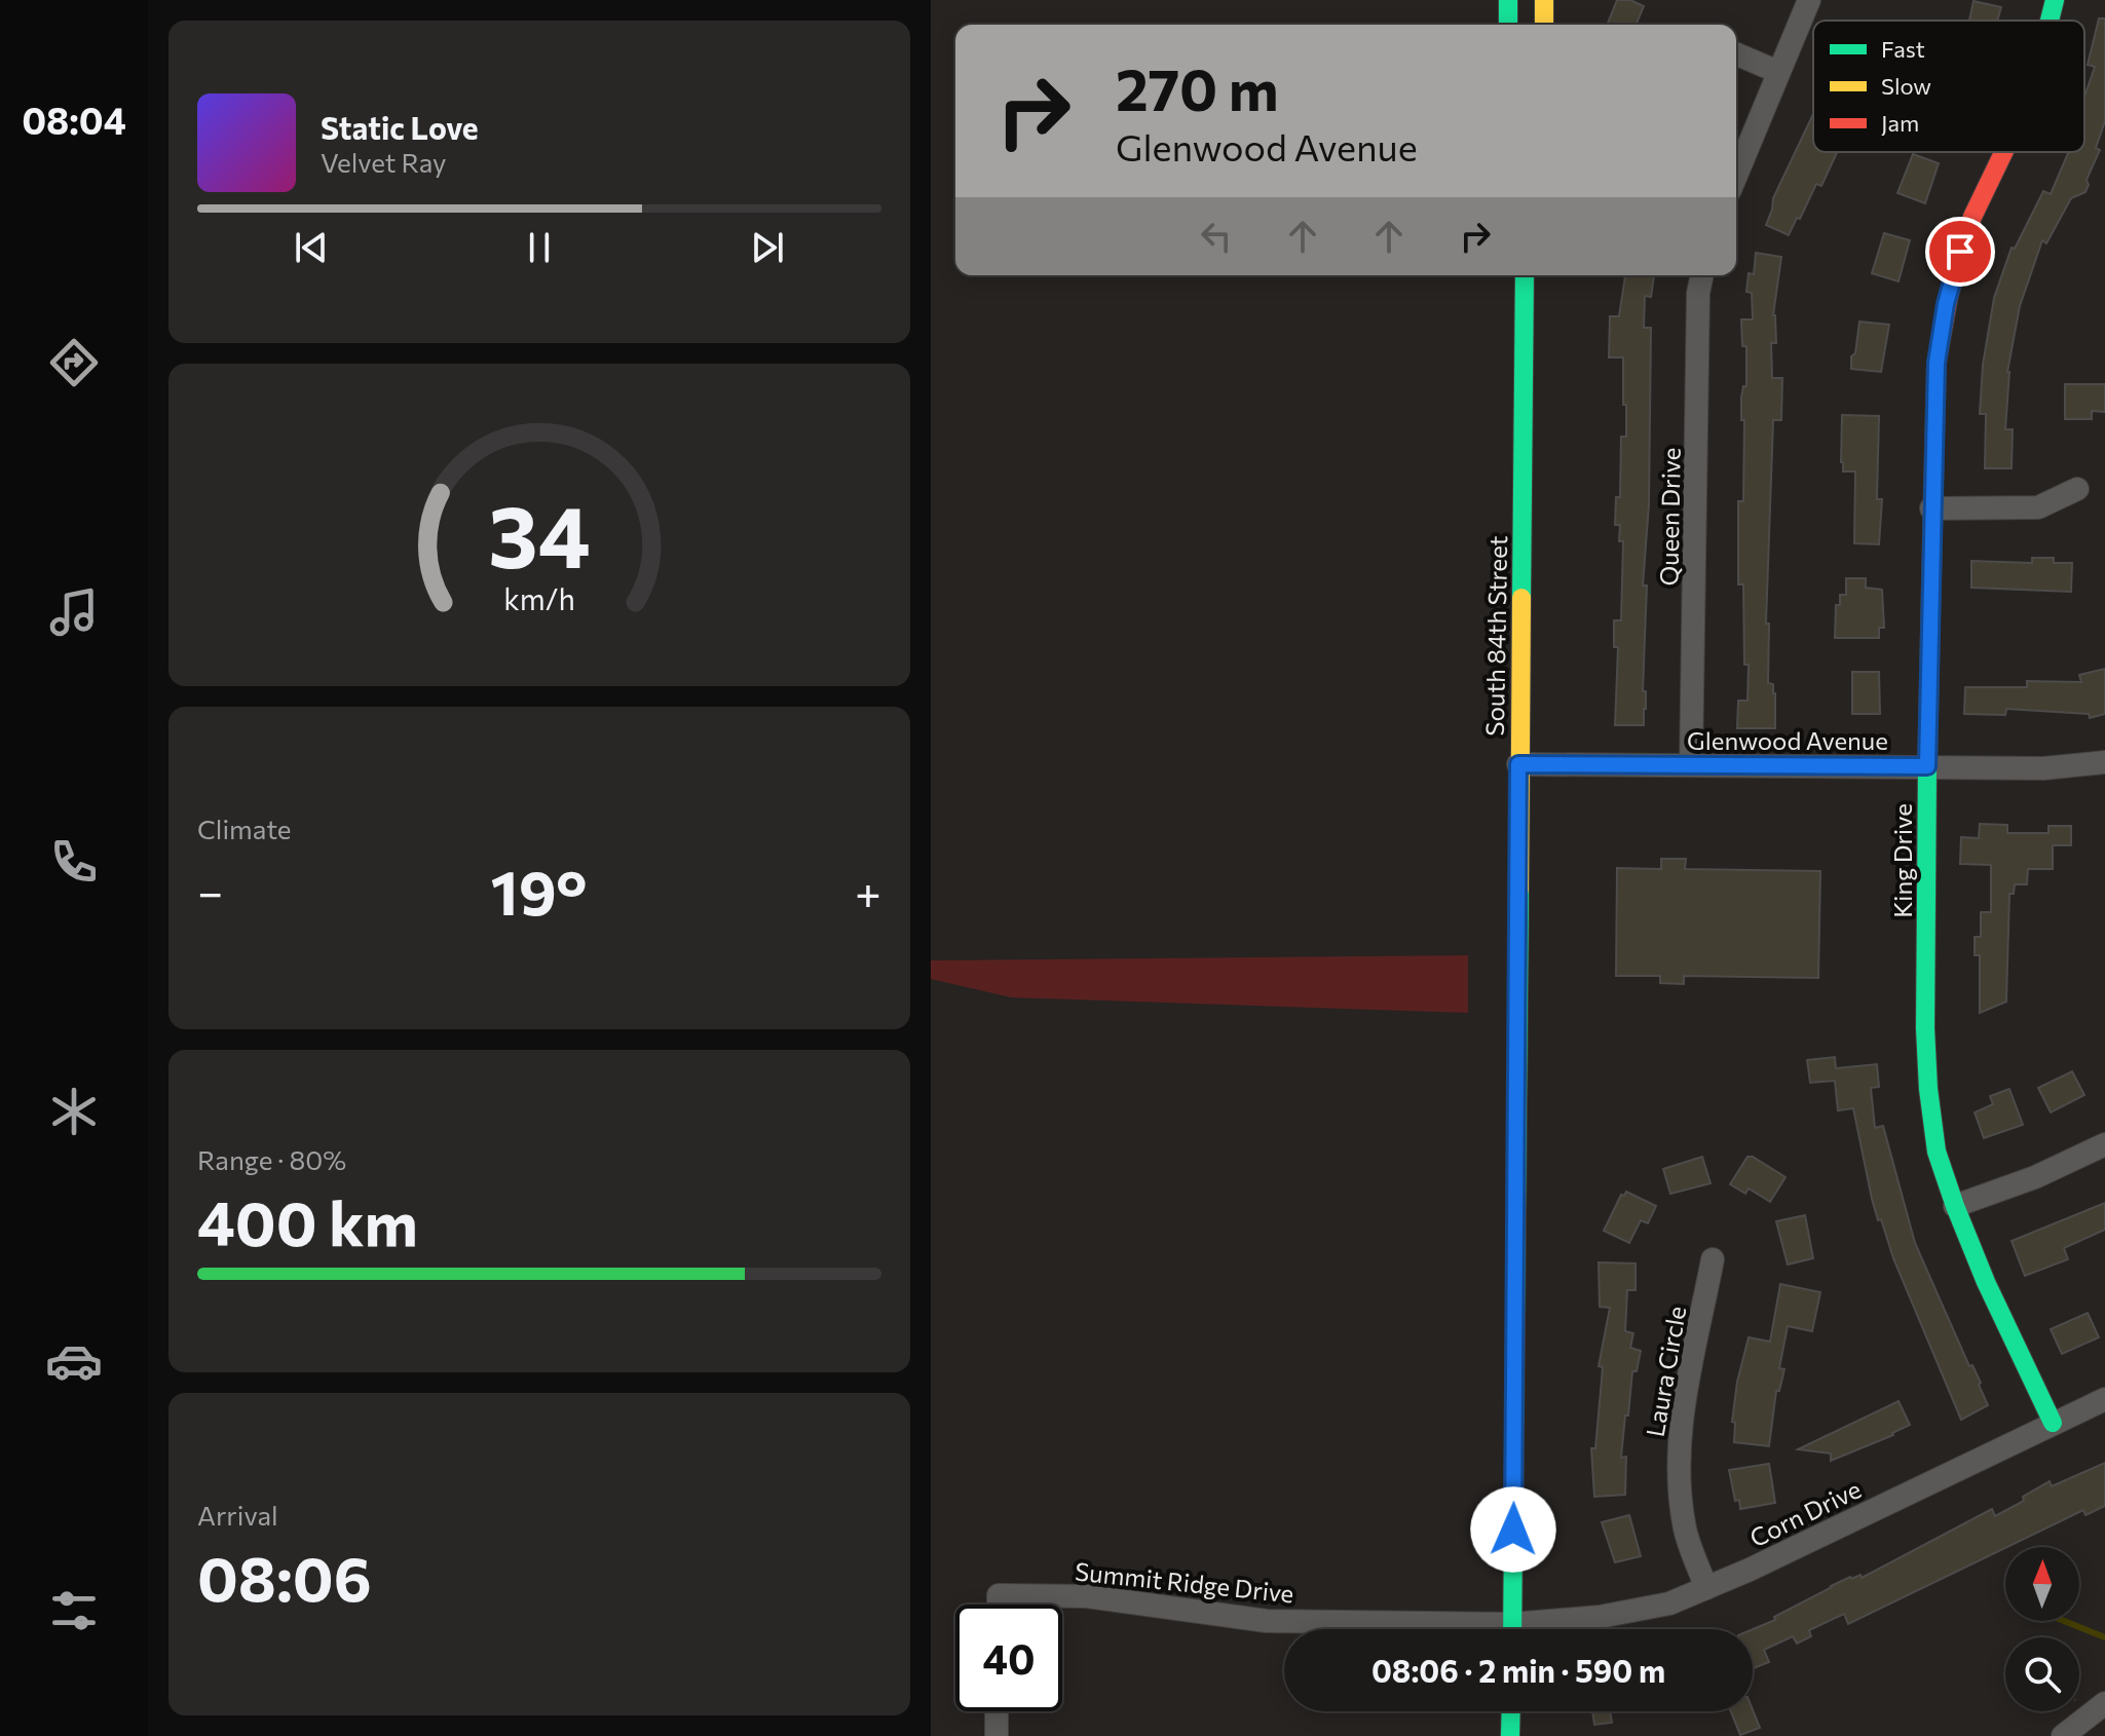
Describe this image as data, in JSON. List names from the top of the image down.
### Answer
{
  "streets": {
    "street": [
      "Queen Drive",
      "South 84th Street",
      "Glenwood Avenue",
      "King Drive",
      "Laura Circle",
      "Corn Drive",
      "Summit Ridge Drive"
    ]
  },
  "crossings": [
    ["Queen Drive", "Glenwood Avenue"],
    ["South 84th Street", "Glenwood Avenue"],
    ["Glenwood Avenue", "King Drive"],
    ["King Drive", "Corn Drive"],
    ["Laura Circle", "Corn Drive"]
  ],
  "legend": ["Fast", "Slow", "Jam"],
  "north": "top",
  "page": {
    "tabs": "08:04",
    "turn": ["270 m", "Glenwood Avenue"],
    "song": ["Static Love", "Velvet Ray"],
    "tile": [
      "Climate",
      ["Range · 80%", "400 km"],
      ["Arrival", "08:06"]
    ],
    "heat": ["−", "19°", "+"],
    "limit": "40",
    "trip": "08:06 · 2 min · 590 m",
    "gauge": ["34", "km/h"]
  }
}
